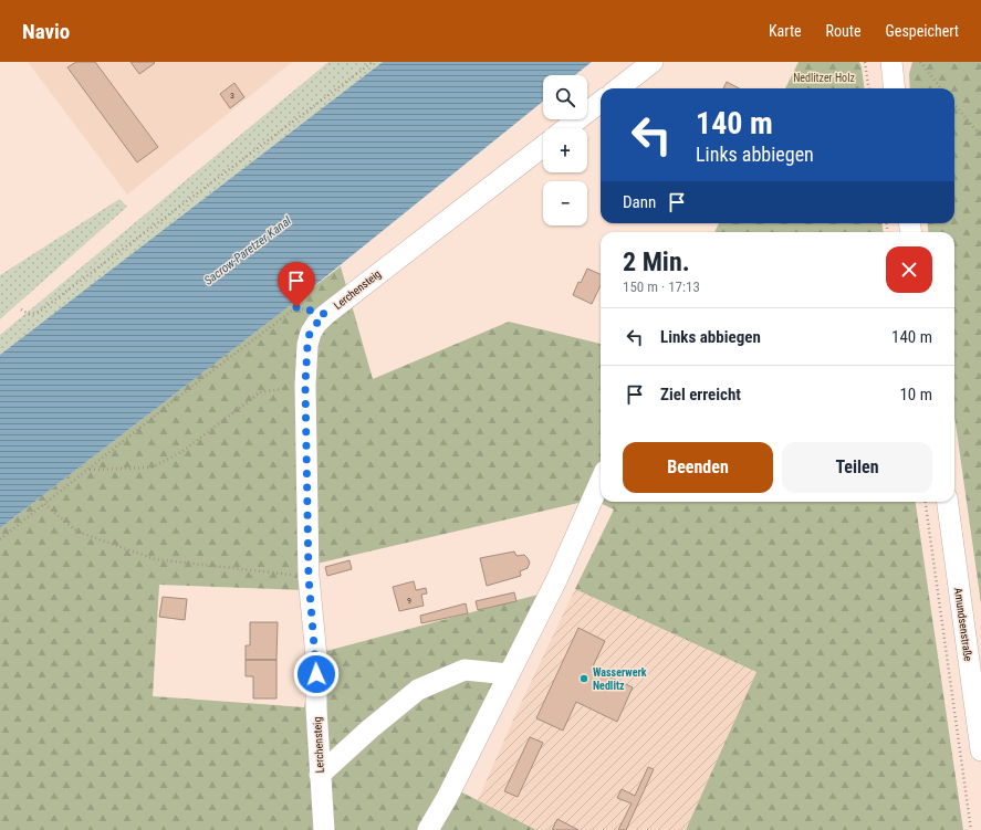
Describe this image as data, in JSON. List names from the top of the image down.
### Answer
{
  "streets": {
    "street": ["Lerchensteig", "Amundsenstraße"]
  },
  "water": ["Sacrow-Paretzer Kanal"],
  "parks": ["Nedlitzer Holz"],
  "places": ["Wasserwerk Nedlitz"],
  "house_numbers": ["3", "9"],
  "page": {
    "header": "Navio",
    "nav": ["Karte", "Route", "Gespeichert"],
    "map_buttons": ["+", "−"],
    "turn": ["140 m", "Links abbiegen"],
    "then": "Dann",
    "heading": ["2 Min.", "150 m · 17:13"],
    "list": [
      {
        "name": "Links abbiegen",
        "value": "140 m"
      },
      {
        "name": "Ziel erreicht",
        "value": "10 m"
      }
    ],
    "buttons": ["Beenden", "Teilen"]
  }
}
